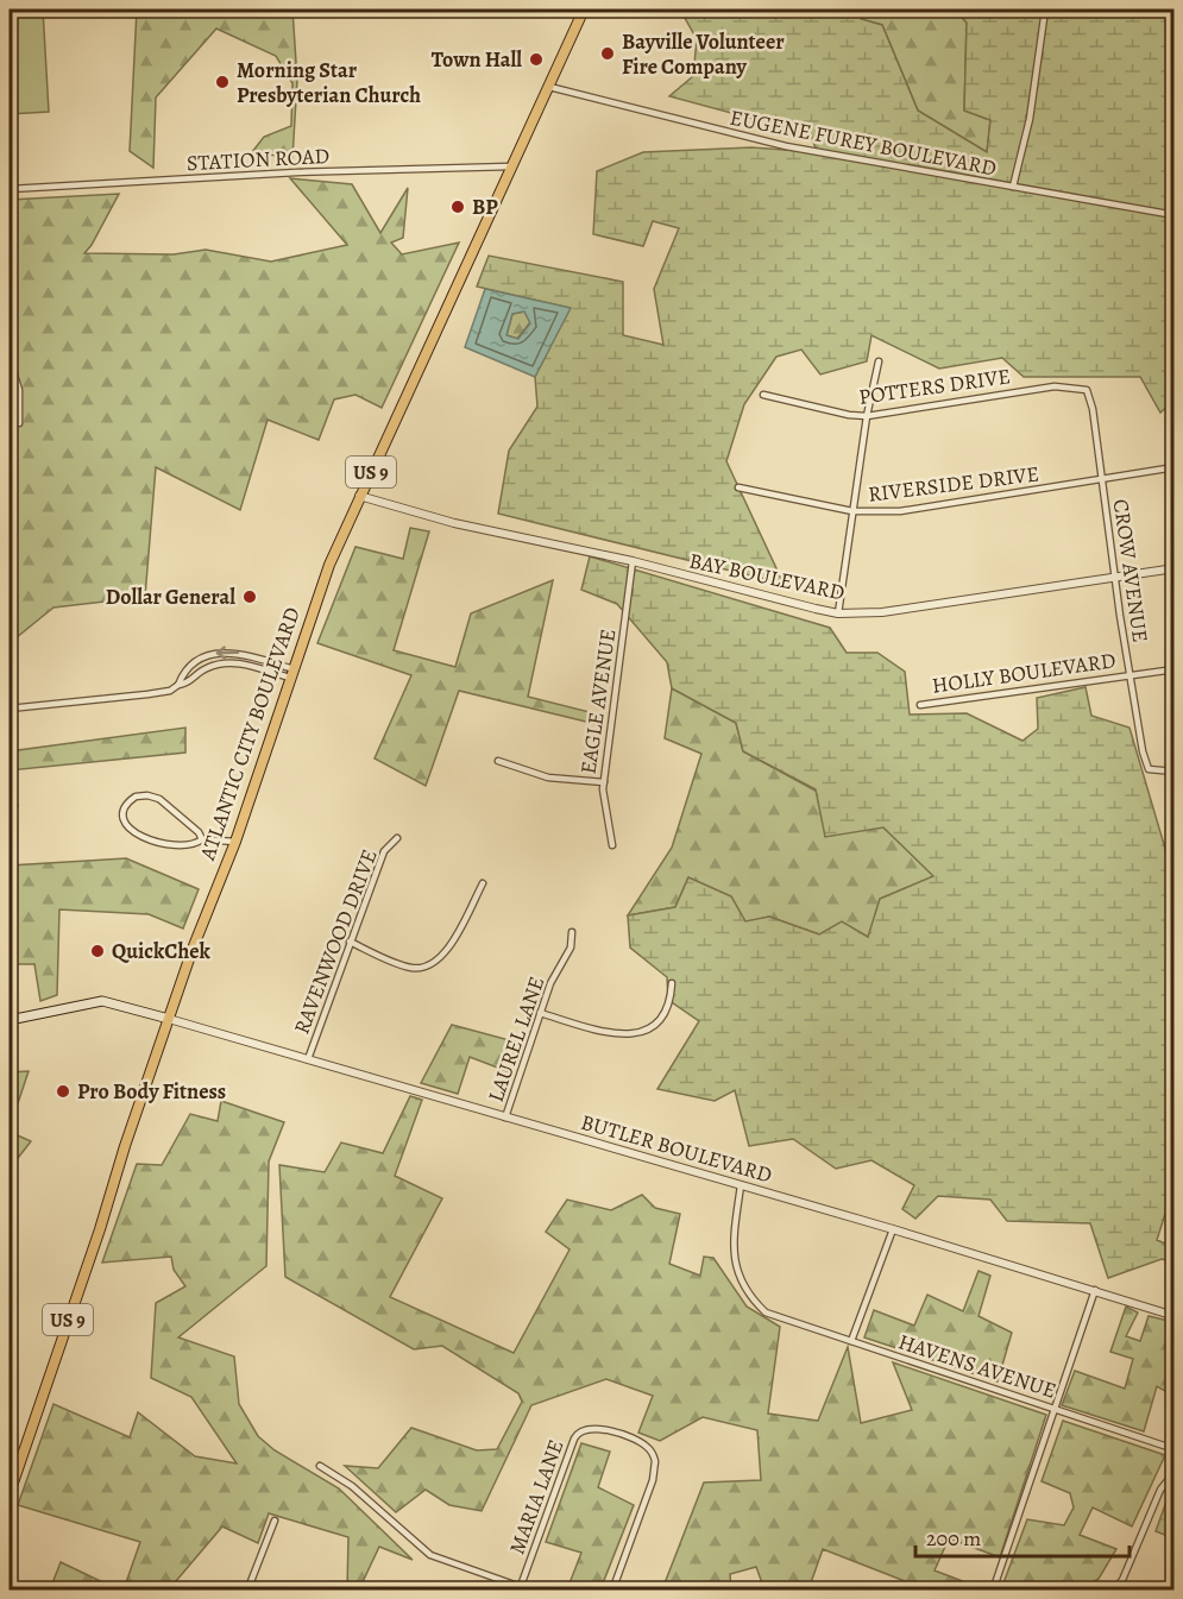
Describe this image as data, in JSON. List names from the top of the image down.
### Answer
{
  "streets": {
    "highway": ["US 9", "ATLANTIC CITY BOULEVARD"],
    "street": [
      "EUGENE FUREY BOULEVARD",
      "STATION ROAD",
      "POTTERS DRIVE",
      "RIVERSIDE DRIVE",
      "CROW AVENUE",
      "BAY BOULEVARD",
      "HOLLY BOULEVARD",
      "EAGLE AVENUE",
      "RAVENWOOD DRIVE",
      "LAUREL LANE",
      "BUTLER BOULEVARD",
      "HAVENS AVENUE",
      "MARIA LANE"
    ]
  },
  "crossings": [
    ["EUGENE FUREY BOULEVARD", "ATLANTIC CITY BOULEVARD"],
    ["STATION ROAD", "ATLANTIC CITY BOULEVARD"],
    ["POTTERS DRIVE", "CROW AVENUE"],
    ["RIVERSIDE DRIVE", "CROW AVENUE"],
    ["CROW AVENUE", "BAY BOULEVARD"],
    ["CROW AVENUE", "HOLLY BOULEVARD"],
    ["BAY BOULEVARD", "EAGLE AVENUE"],
    ["BAY BOULEVARD", "ATLANTIC CITY BOULEVARD"],
    ["ATLANTIC CITY BOULEVARD", "BUTLER BOULEVARD"],
    ["RAVENWOOD DRIVE", "BUTLER BOULEVARD"],
    ["LAUREL LANE", "BUTLER BOULEVARD"],
    ["BUTLER BOULEVARD", "HAVENS AVENUE"]
  ],
  "places": [
    "Bayville Volunteer Fire Company",
    "Town Hall",
    "Morning Star Presbyterian Church",
    "BP",
    "Dollar General",
    "QuickChek",
    "Pro Body Fitness"
  ],
  "scale_bar": "200 m"
}
